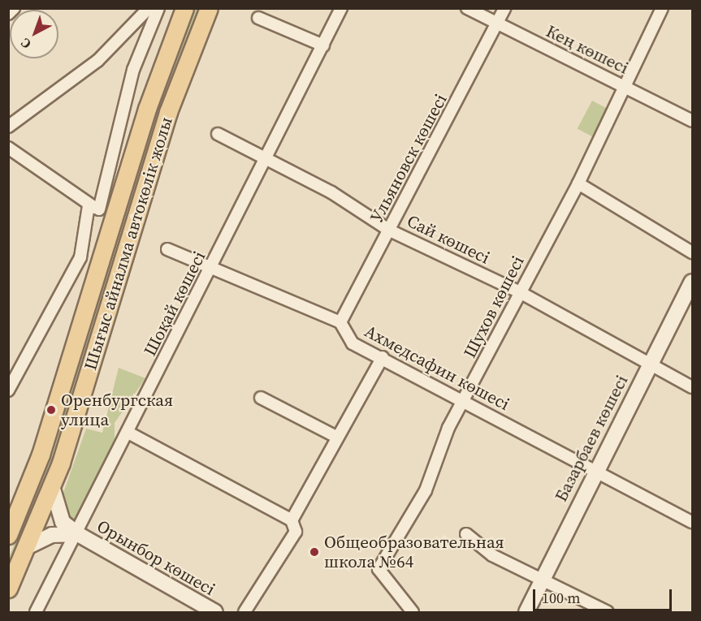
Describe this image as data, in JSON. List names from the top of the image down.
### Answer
{
  "streets": {
    "main road": ["Шығыс айналма автокөлік жолы"],
    "street": [
      "Кең көшесі",
      "Ульяновск көшесі",
      "Сай көшесі",
      "Шоқай көшесі",
      "Шухов көшесі",
      "Ахмедсафин көшесі",
      "Базарбаев көшесі",
      "Орынбор көшесі"
    ]
  },
  "crossings": [
    ["Кең көшесі", "Ульяновск көшесі"],
    ["Кең көшесі", "Шухов көшесі"],
    ["Ульяновск көшесі", "Сай көшесі"],
    ["Ульяновск көшесі", "Ахмедсафин көшесі"],
    ["Сай көшесі", "Шоқай көшесі"],
    ["Сай көшесі", "Шухов көшесі"],
    ["Сай көшесі", "Базарбаев көшесі"],
    ["Шығыс айналма автокөлік жолы", "Орынбор көшесі"],
    ["Шоқай көшесі", "Орынбор көшесі"],
    ["Шухов көшесі", "Ахмедсафин көшесі"],
    ["Ахмедсафин көшесі", "Базарбаев көшесі"]
  ],
  "places": ["Оренбургская улица", "Общеобразовательная школа №64"],
  "scale_bar": "100 m",
  "north": "bottom left"
}
